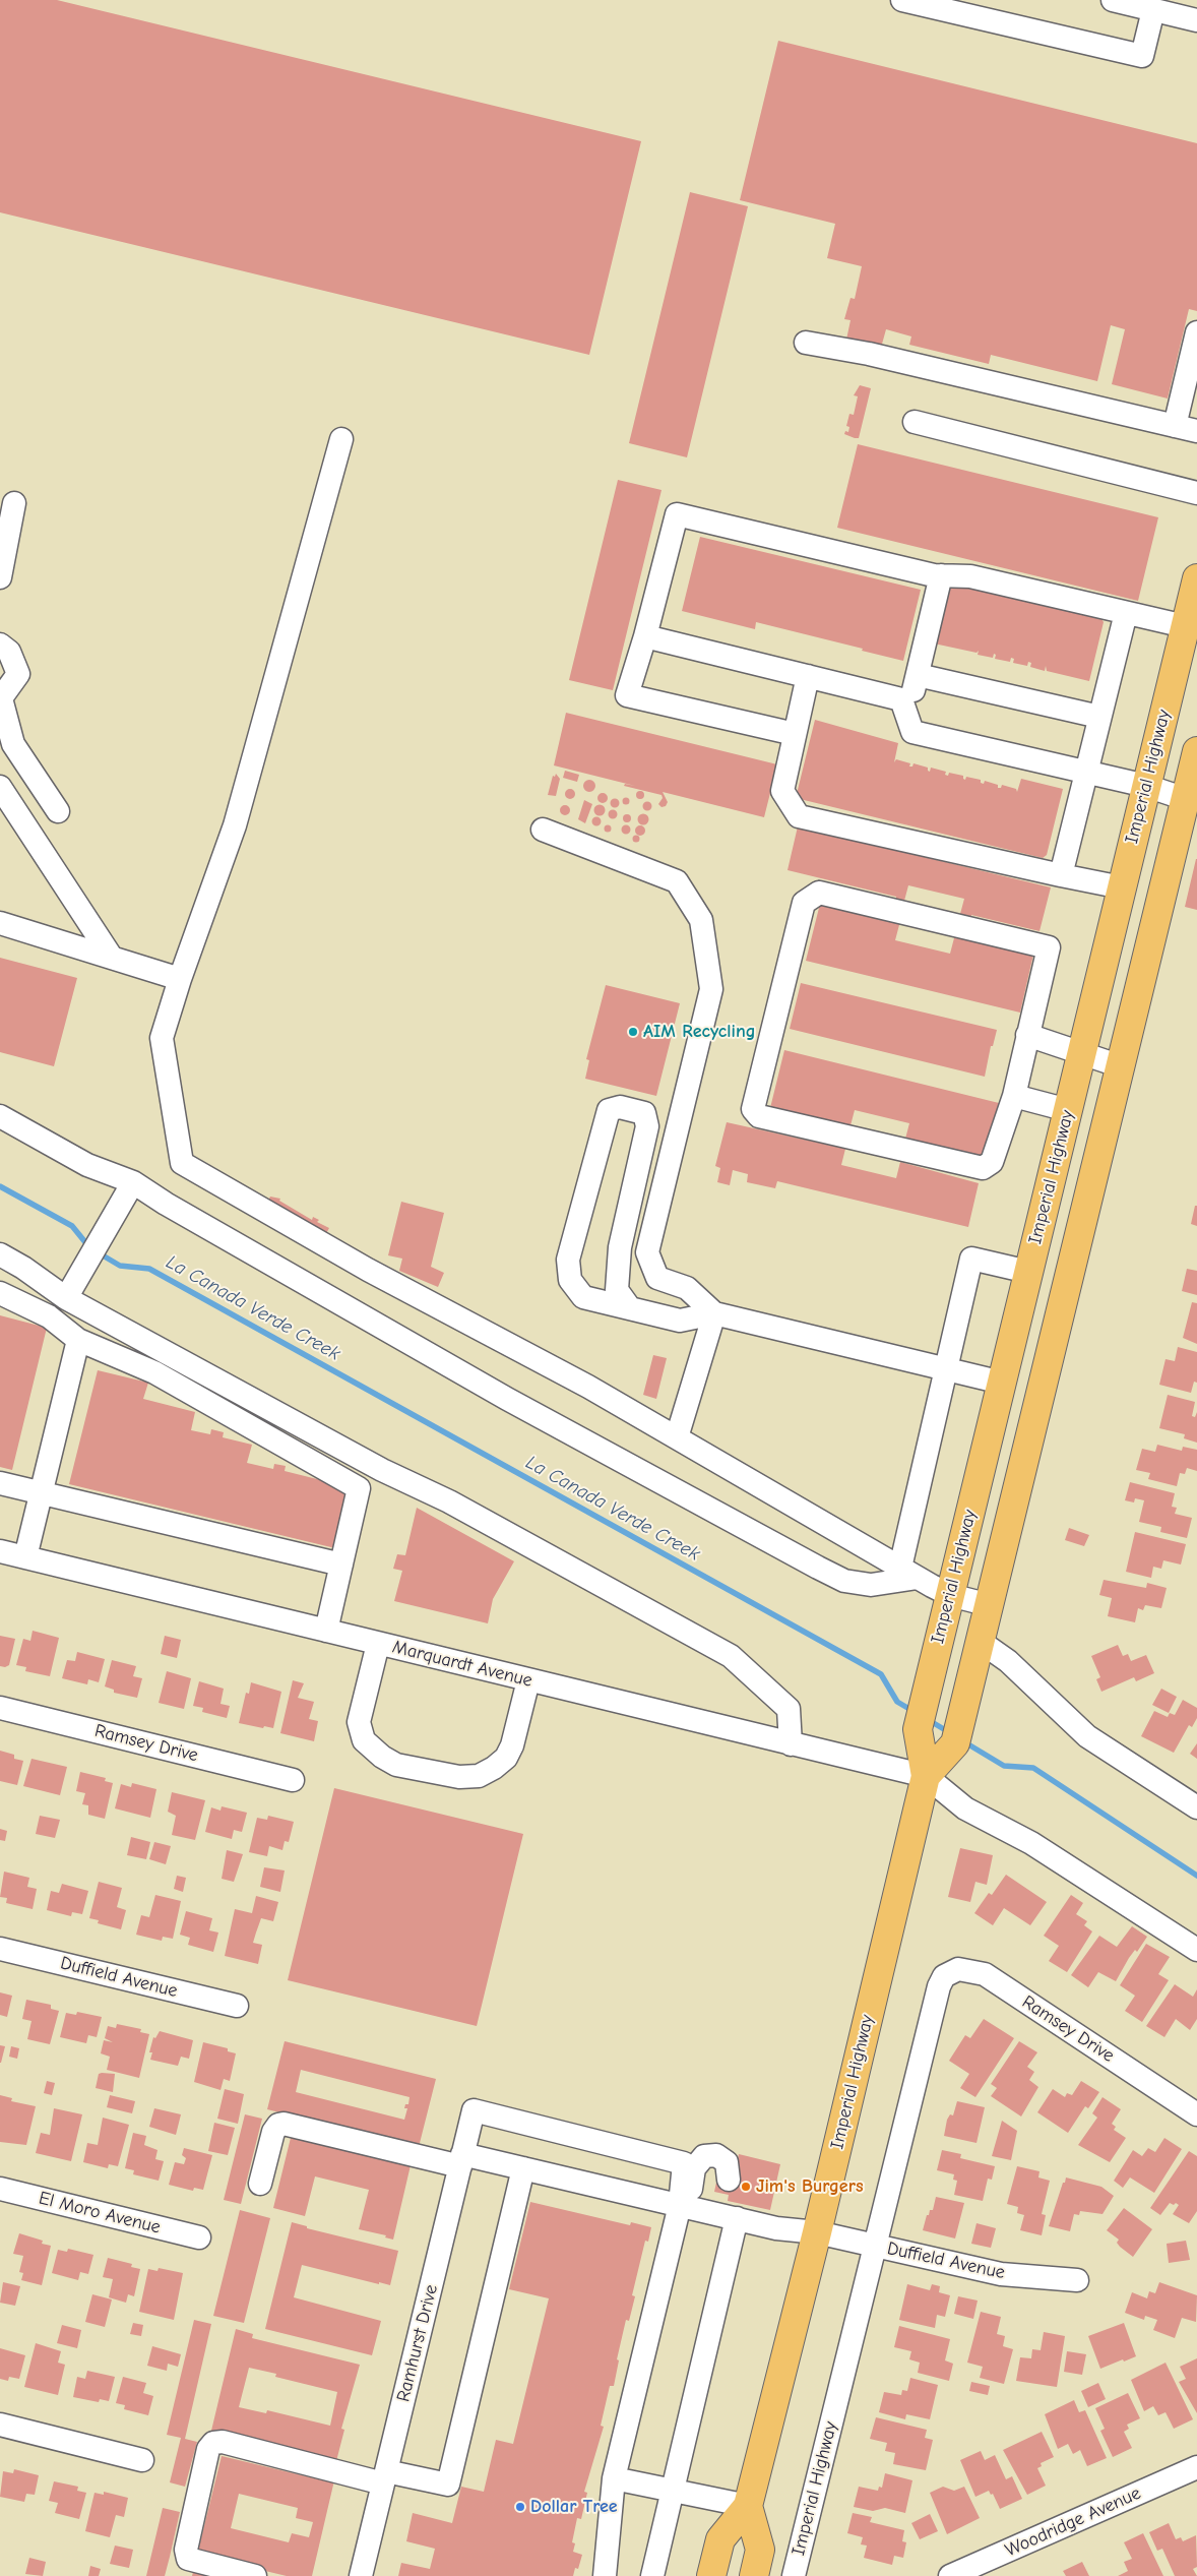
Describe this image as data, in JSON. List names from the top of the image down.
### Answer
{
  "streets": {
    "main road": ["Imperial Highway"],
    "street": [
      "Marquardt Avenue",
      "Ramsey Drive",
      "Duffield Avenue",
      "El Moro Avenue",
      "Ramhurst Drive",
      "Woodridge Avenue"
    ]
  },
  "crossings": [
    ["Imperial Highway", "Marquardt Avenue"],
    ["Imperial Highway", "Ramsey Drive"],
    ["Imperial Highway", "Duffield Avenue"],
    ["Duffield Avenue", "Ramhurst Drive"]
  ],
  "water": ["La Canada Verde Creek"],
  "places": ["AIM Recycling", "Jim's Burgers", "Dollar Tree"]
}
